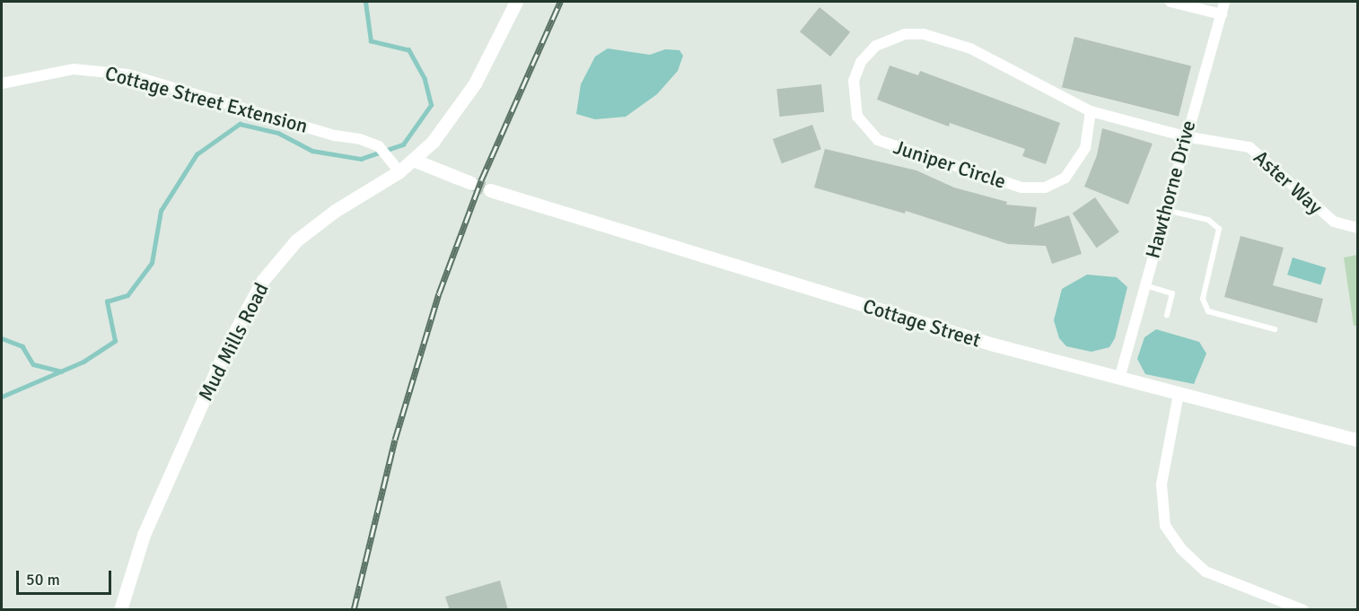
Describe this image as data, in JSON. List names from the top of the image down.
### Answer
{
  "streets": {
    "street": [
      "Cottage Street Extension",
      "Juniper Circle",
      "Aster Way",
      "Hawthorne Drive",
      "Cottage Street",
      "Mud Mills Road"
    ]
  },
  "crossings": [
    ["Cottage Street Extension", "Mud Mills Road"],
    ["Juniper Circle", "Aster Way"],
    ["Juniper Circle", "Hawthorne Drive"],
    ["Aster Way", "Hawthorne Drive"],
    ["Hawthorne Drive", "Cottage Street"]
  ],
  "scale_bar": "50 m"
}
